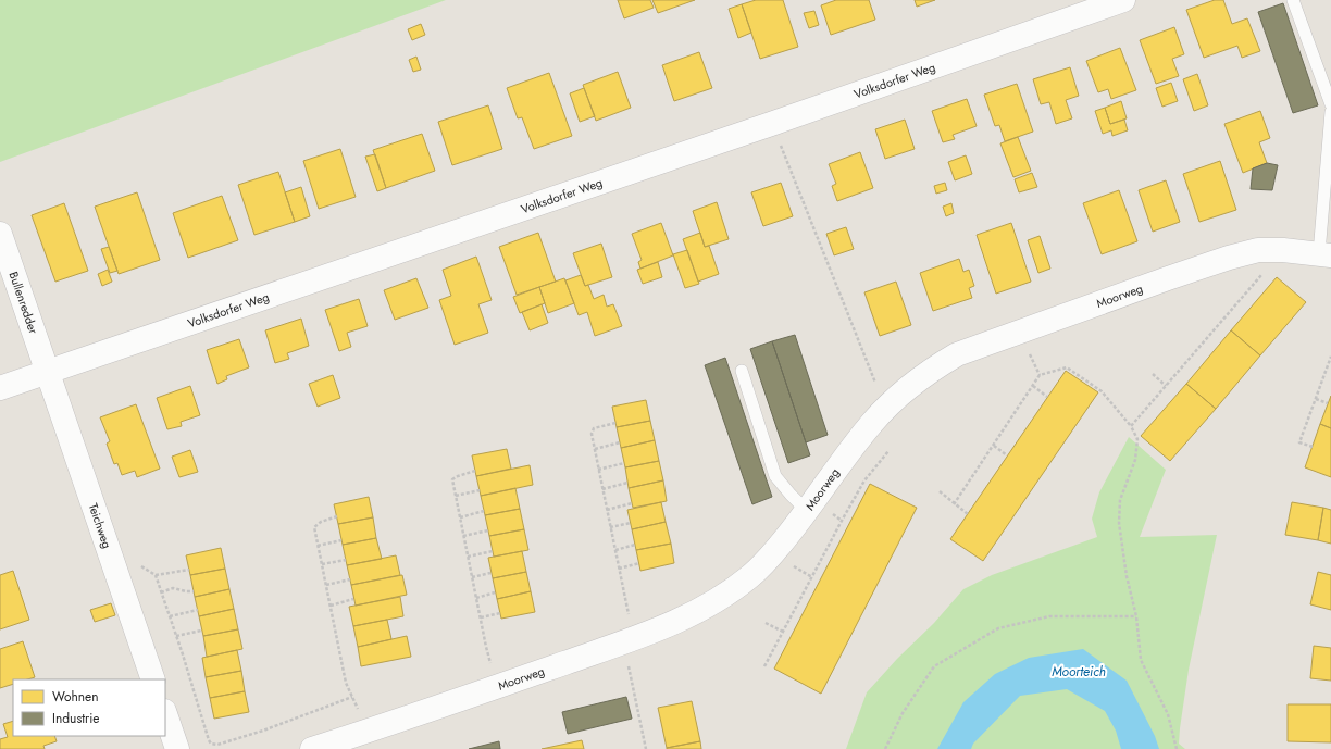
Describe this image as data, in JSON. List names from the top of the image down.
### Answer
{
  "streets": {
    "street": [
      "Volksdorfer Weg",
      "Moorweg",
      "Bullenredder",
      "Teichweg"
    ]
  },
  "crossings": [
    ["Volksdorfer Weg", "Bullenredder"],
    ["Volksdorfer Weg", "Teichweg"],
    ["Bullenredder", "Teichweg"]
  ],
  "water": ["Moorteich"],
  "legend": ["Wohnen", "Industrie"]
}
